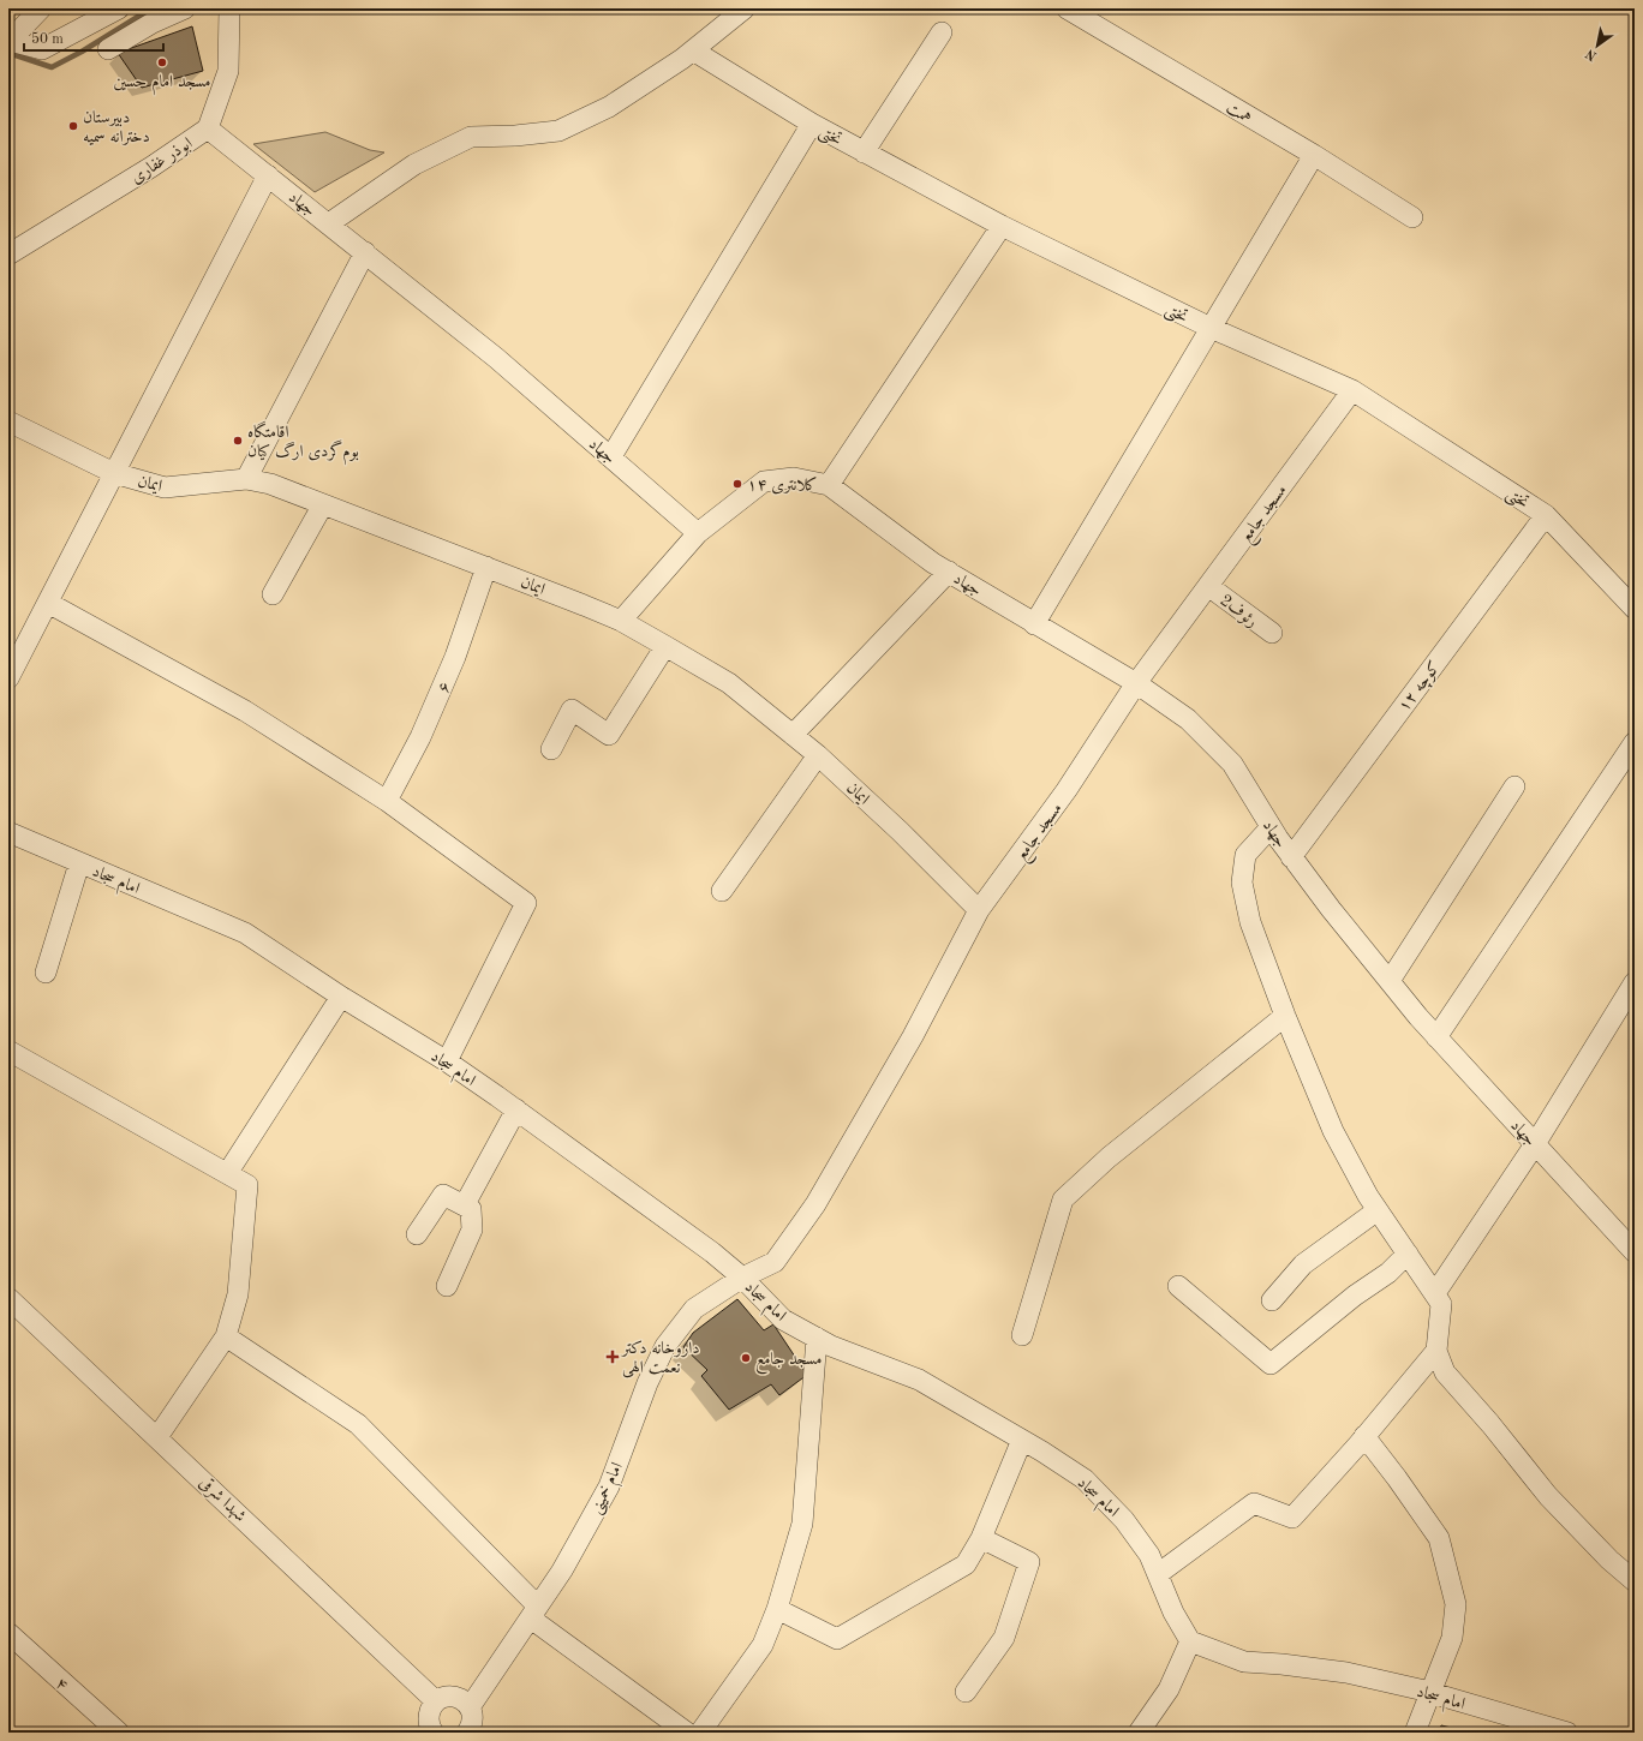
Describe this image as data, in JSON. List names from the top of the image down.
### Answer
{
  "streets": {
    "street": [
      "همت",
      "تختی",
      "ابوذر غفاری",
      "جهاد",
      "ایمان",
      "مسجد جامع",
      "رئوف2",
      "کوچه ۱۲",
      "۶",
      "امام سجاد",
      "امام خمینی",
      "شهدا شرقی",
      "۴"
    ]
  },
  "crossings": [
    ["تختی", "مسجد جامع"],
    ["تختی", "کوچه ۱۲"],
    ["ابوذر غفاری", "جهاد"],
    ["جهاد", "مسجد جامع"],
    ["جهاد", "کوچه ۱۲"],
    ["ایمان", "مسجد جامع"],
    ["ایمان", "۶"],
    ["مسجد جامع", "رئوف2"],
    ["مسجد جامع", "امام سجاد"],
    ["مسجد جامع", "امام خمینی"],
    ["امام سجاد", "امام خمینی"]
  ],
  "places": {
    "other": [
      "مسجد امام حسین",
      "دبیرستان دخترانه سمیه",
      "اقامتگاه بوم‌گردی ارگ کیان",
      "کلانتری ۱۴",
      "مسجد جامع"
    ],
    "health": ["داروخانه دکتر نعمت الهی"]
  },
  "scale_bar": "50 m",
  "north": "bottom left"
}
